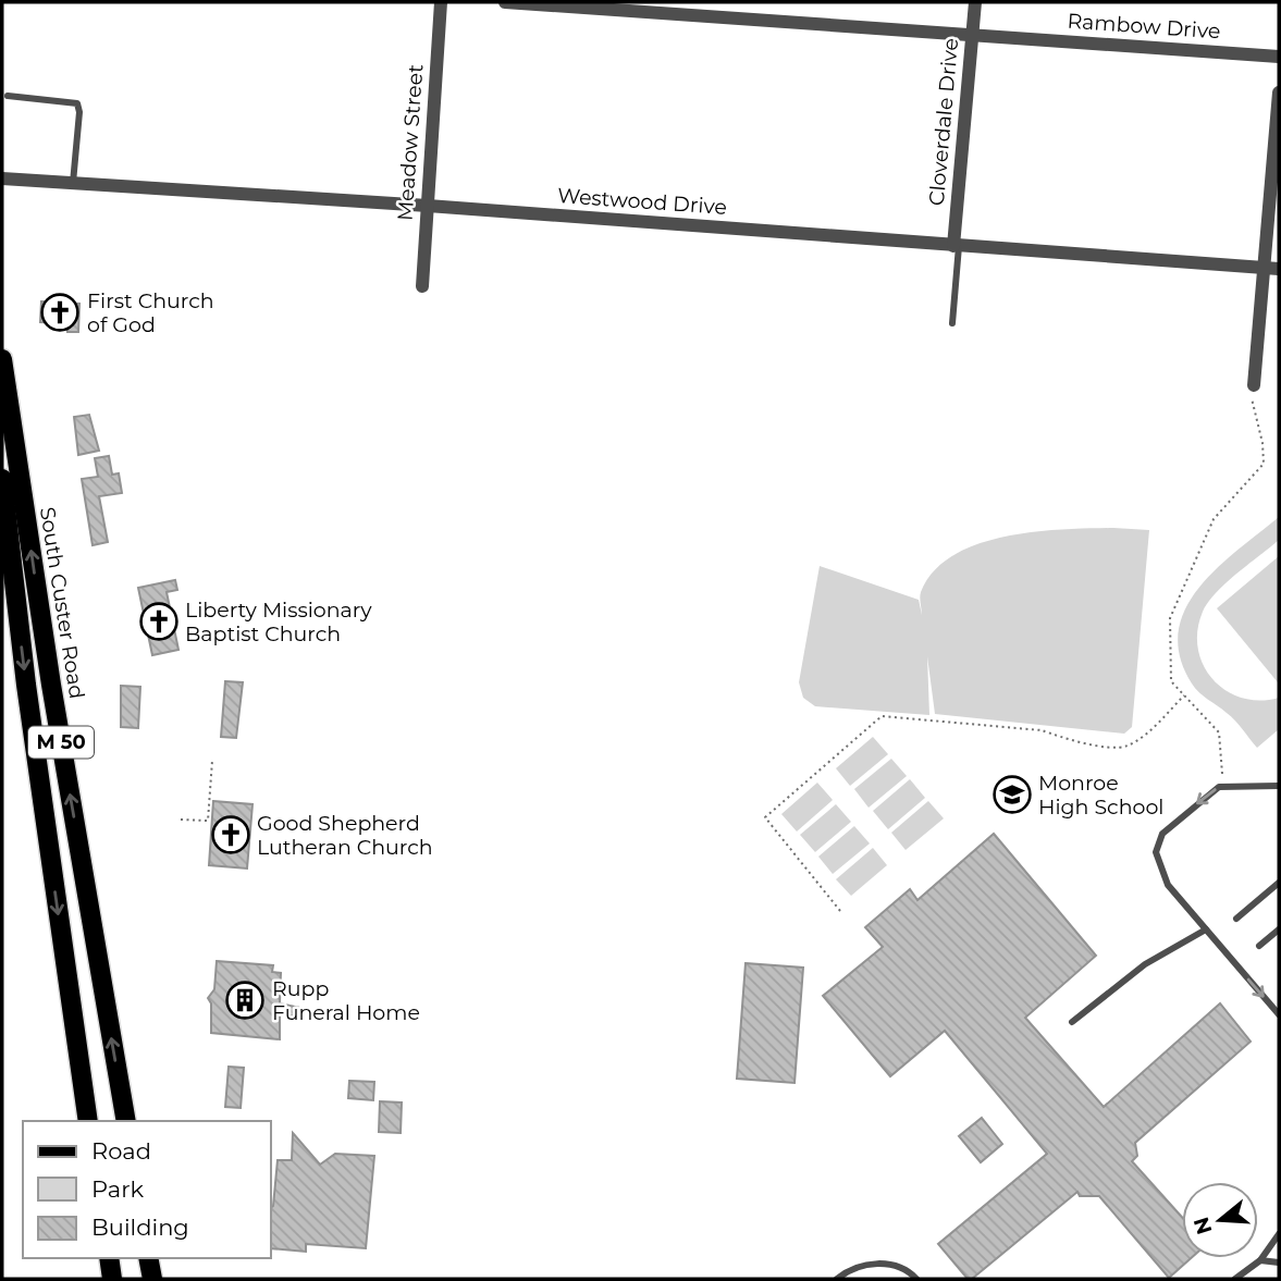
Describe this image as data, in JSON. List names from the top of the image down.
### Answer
{
  "streets": {
    "main road": ["South Custer Road", "M 50"],
    "street": [
      "Rambow Drive",
      "Cloverdale Drive",
      "Meadow Street",
      "Westwood Drive"
    ]
  },
  "crossings": [
    ["Rambow Drive", "Cloverdale Drive"],
    ["Cloverdale Drive", "Westwood Drive"],
    ["Meadow Street", "Westwood Drive"]
  ],
  "places": {
    "church": ["First Church of God", "Liberty Missionary Baptist Church", "Good Shepherd Lutheran Church"],
    "school or university": ["Monroe High School"],
    "building": ["Rupp Funeral Home"]
  },
  "legend": ["Road", "Park", "Building"],
  "north": "left"
}
